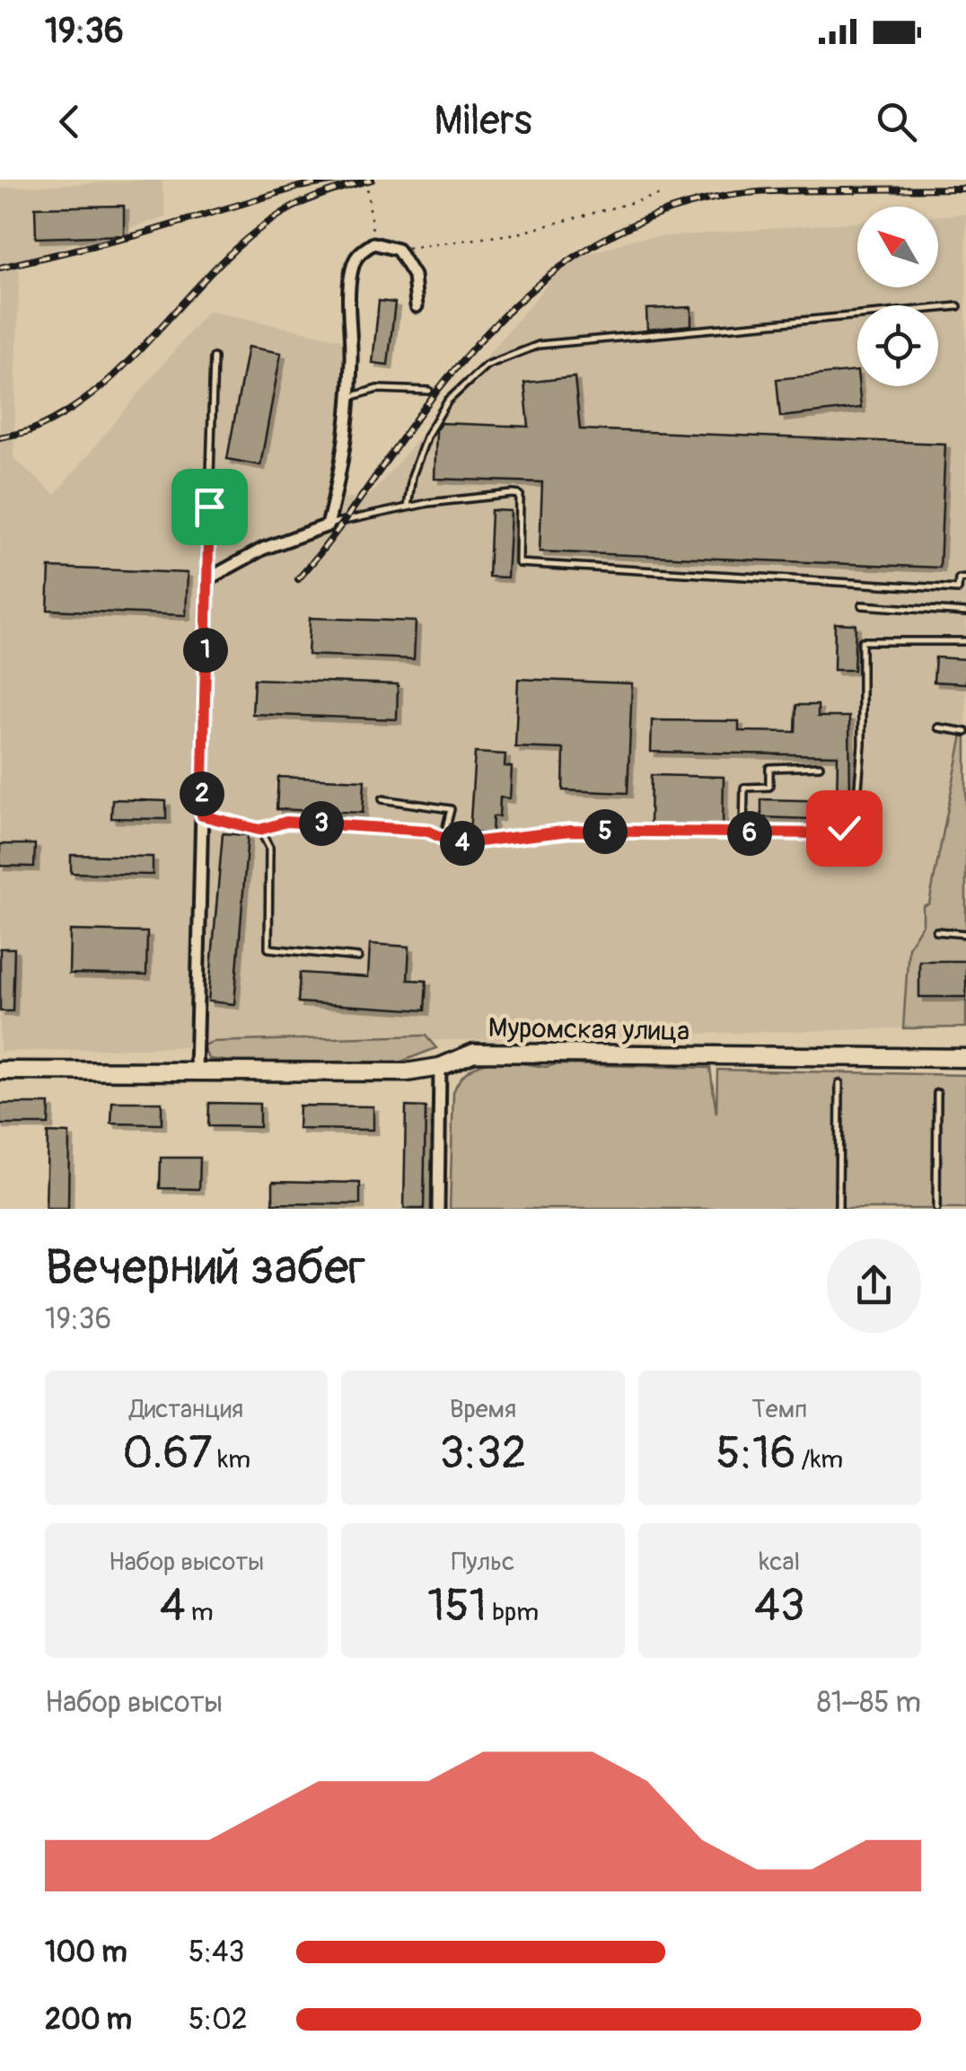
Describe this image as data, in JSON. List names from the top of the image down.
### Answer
{
  "streets": {
    "main road": ["Муромская улица"]
  },
  "north": "top left",
  "page": {
    "status": "19:36",
    "header": "Milers",
    "pins": [
      "1",
      "2",
      "3",
      "5",
      "6",
      "4"
    ],
    "heading": ["Вечерний забег", "19:36"],
    "stats": [
      ["Дистанция", "0.67 km"],
      ["Время", "3:32"],
      ["Темп", "5:16 /km"],
      ["Набор высоты", "4 m"],
      ["Пульс", "151 bpm"],
      ["kcal", "43"]
    ],
    "chart": ["Набор высоты", "81–85 m"],
    "list": [
      {
        "name": "100 m",
        "note": "5:43"
      },
      {
        "name": "200 m",
        "note": "5:02"
      }
    ]
  }
}
